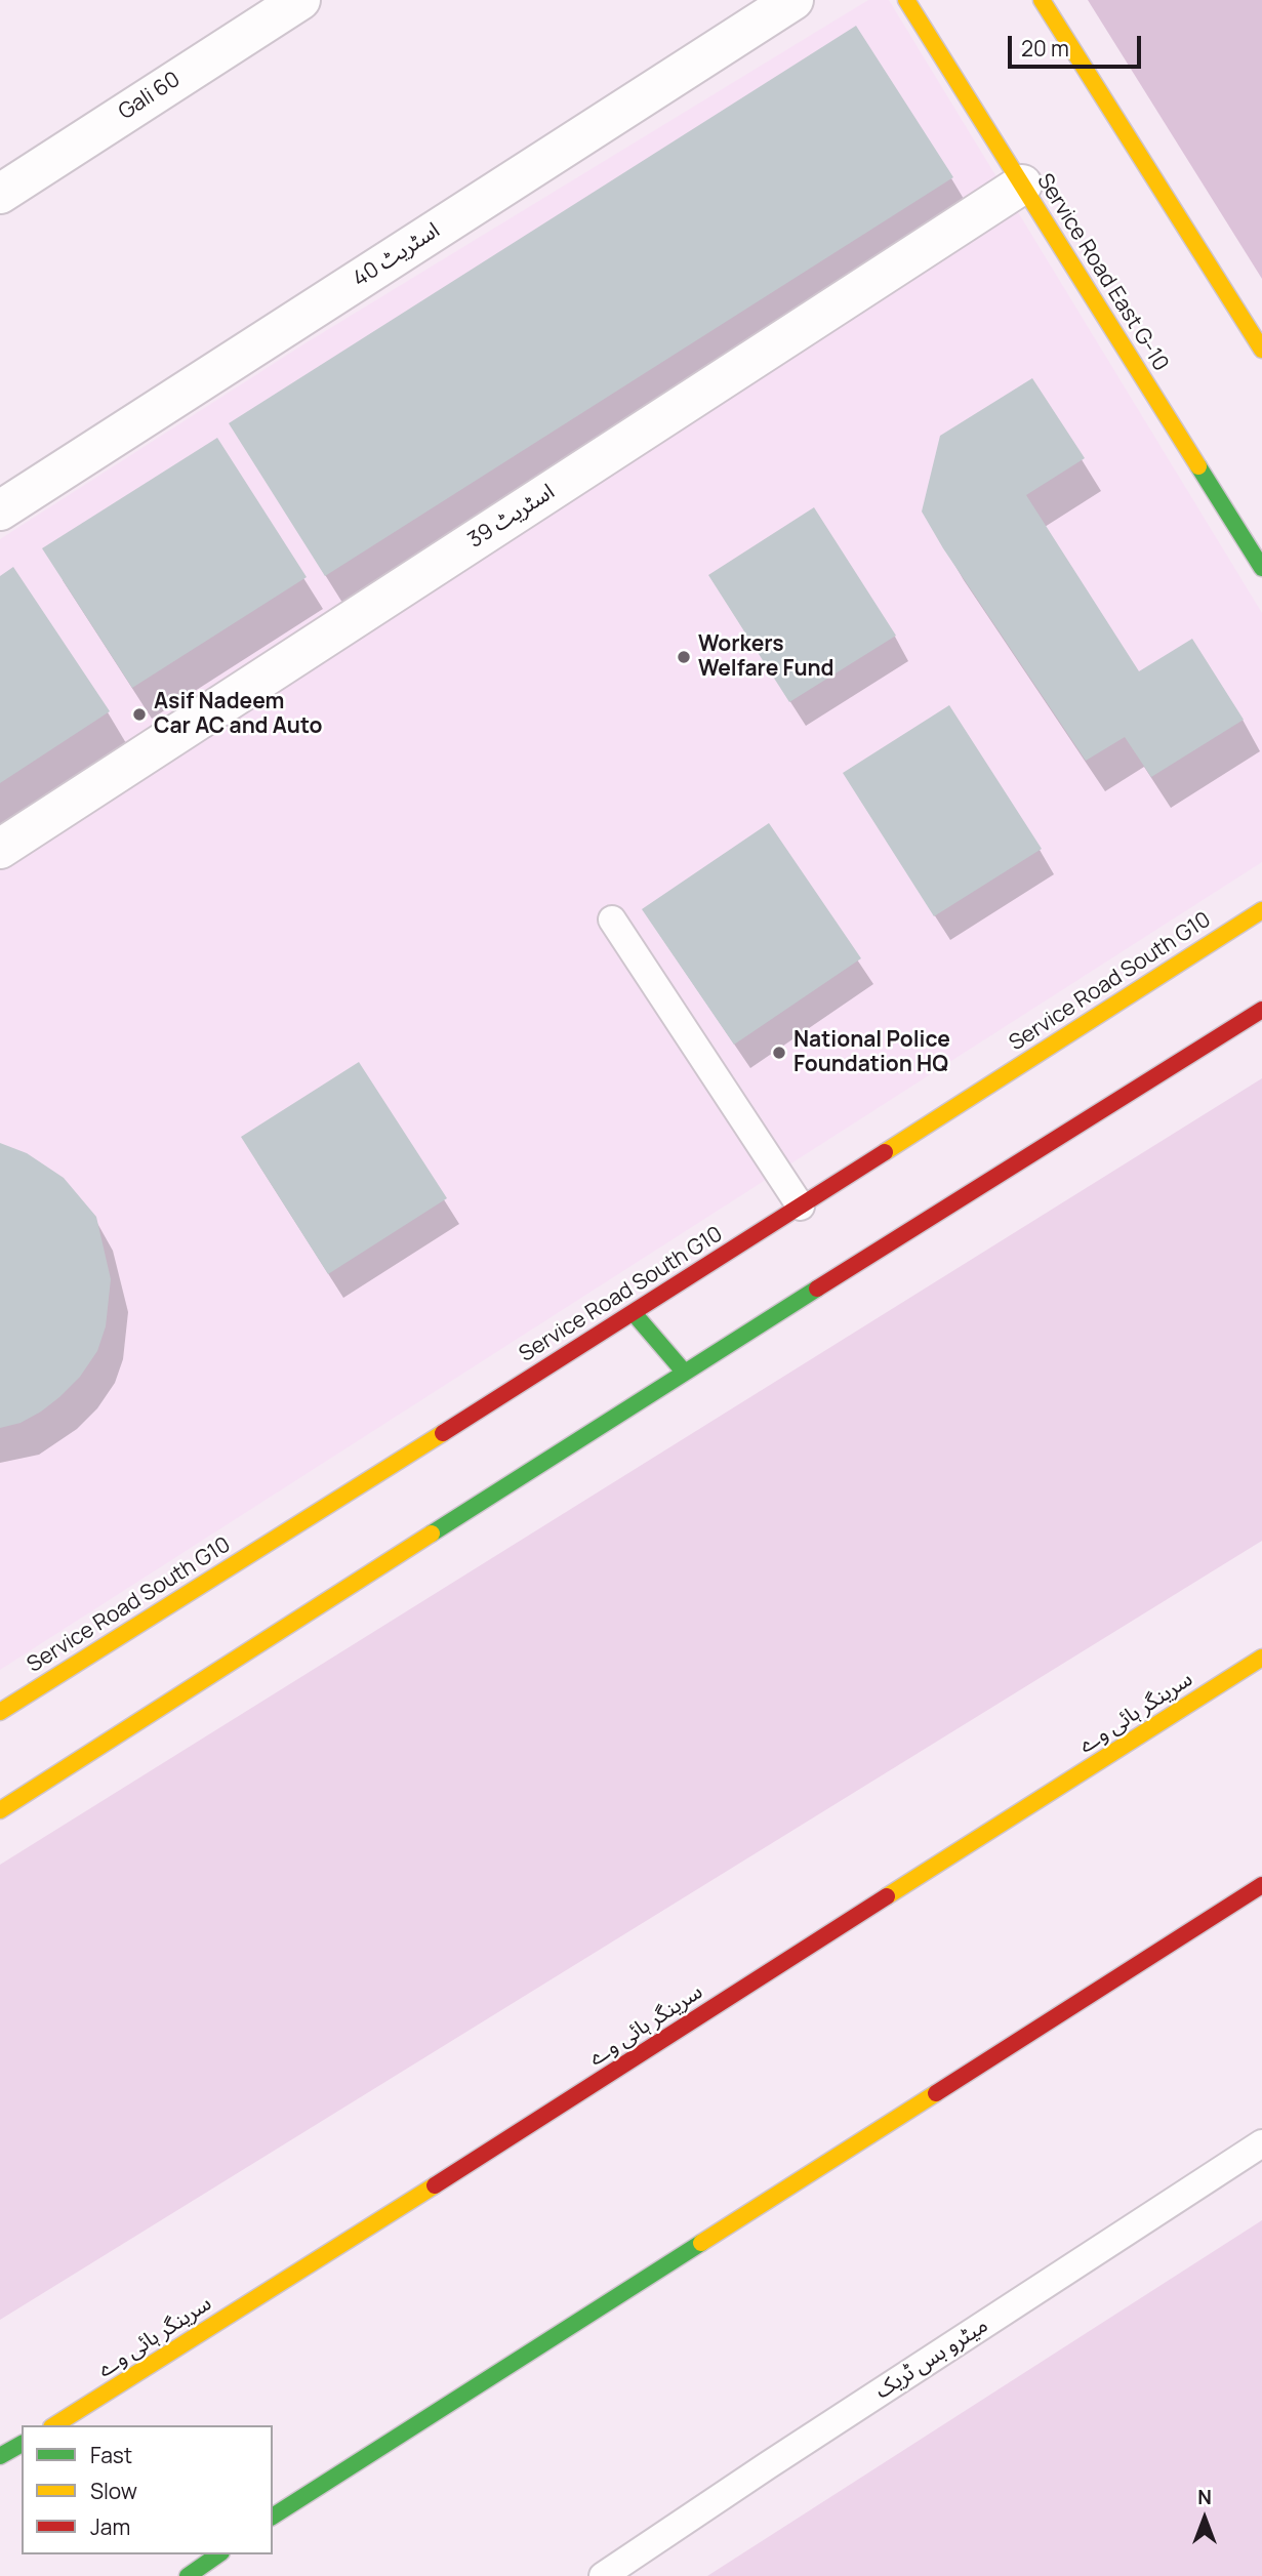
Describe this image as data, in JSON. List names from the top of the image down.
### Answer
{
  "streets": {
    "main road": ["Service Road East G-10", "Service Road South G10", "سرینگر ہائی وے"],
    "street": ["Gali 60", "اسٹریٹ 40", "اسٹریٹ 39"],
    "lane": ["میٹرو بس ٹریک"]
  },
  "crossings": [
    ["Service Road East G-10", "اسٹریٹ 39"]
  ],
  "places": ["Workers Welfare Fund", "Asif Nadeem Car AC and Auto", "National Police Foundation HQ"],
  "legend": ["Fast", "Slow", "Jam"],
  "scale_bar": "20 m",
  "north": "top"
}
